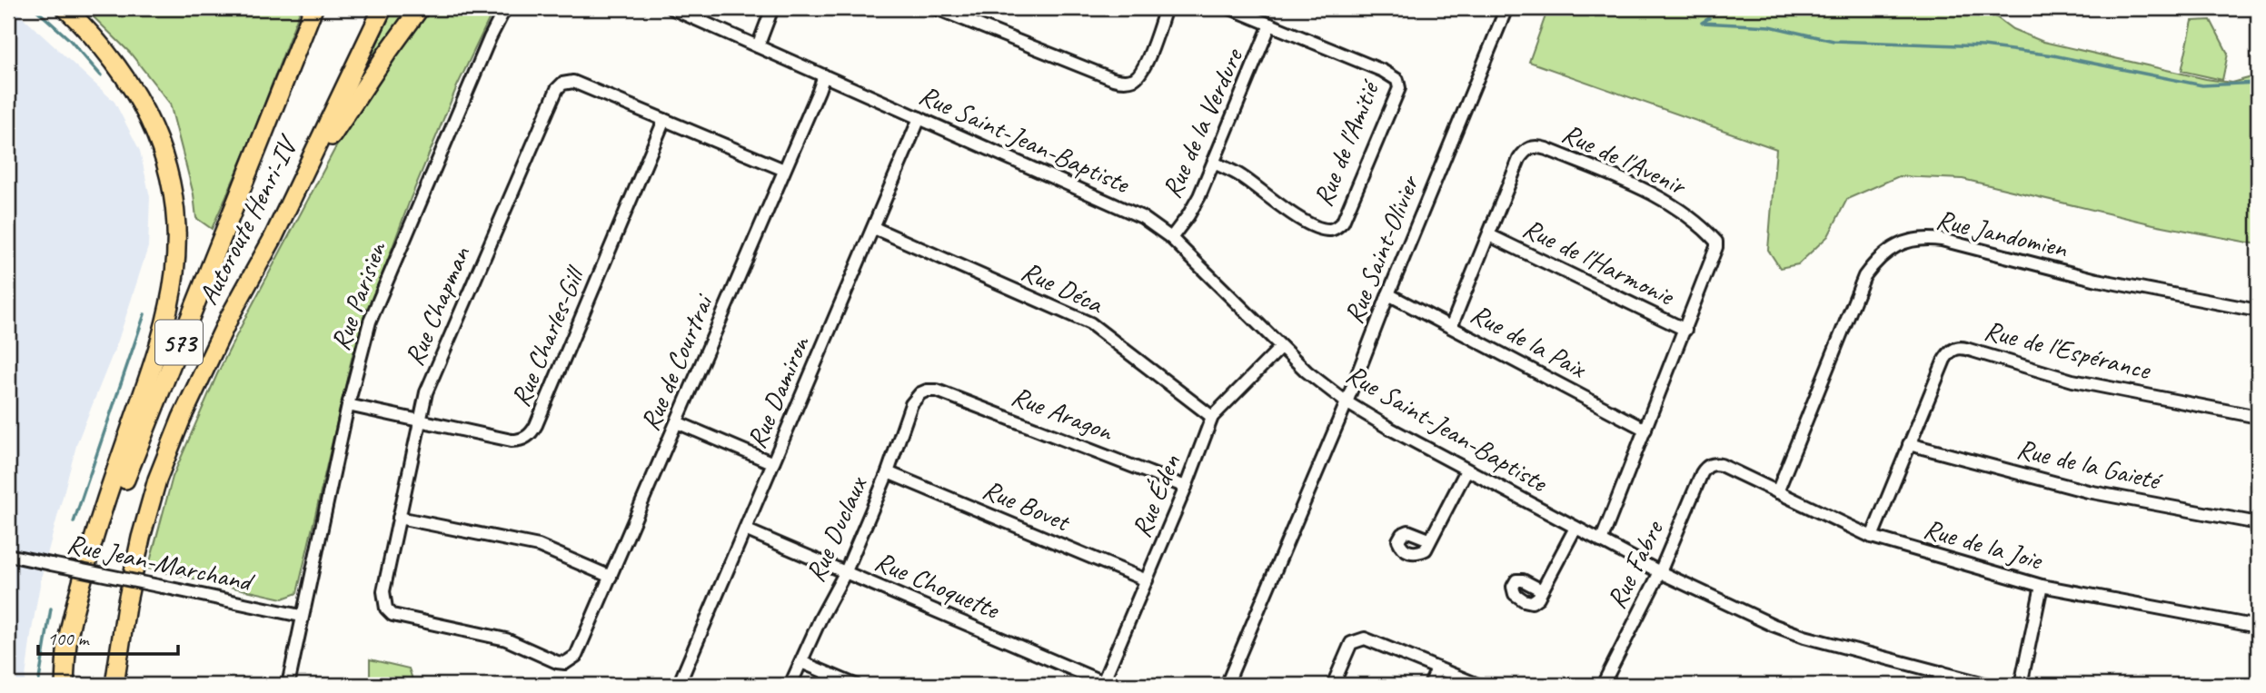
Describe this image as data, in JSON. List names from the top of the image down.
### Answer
{
  "streets": {
    "highway": ["Autoroute Henri-IV", "573"],
    "street": [
      "Rue de la Verdure",
      "Rue Saint-Jean-Baptiste",
      "Rue de l'Amitié",
      "Rue de l'Avenir",
      "Rue Jandomien",
      "Rue Saint-Olivier",
      "Rue de l'Harmonie",
      "Rue Déca",
      "Rue Parisien",
      "Rue Chapman",
      "Rue Charles-Gill",
      "Rue de la Paix",
      "Rue de l'Espérance",
      "Rue de Courtrai",
      "Rue Damiron",
      "Rue Aragon",
      "Rue de la Gaieté",
      "Rue Éden",
      "Rue Bovet",
      "Rue Duclaux",
      "Rue de la Joie",
      "Rue Jean-Marchand",
      "Rue Fabre",
      "Rue Choquette"
    ]
  },
  "crossings": [
    ["Rue de la Verdure", "Rue Saint-Jean-Baptiste"],
    ["Rue de la Verdure", "Rue de l'Amitié"],
    ["Rue Saint-Jean-Baptiste", "Rue de l'Avenir"],
    ["Rue Saint-Jean-Baptiste", "Rue Saint-Olivier"],
    ["Rue Saint-Jean-Baptiste", "Rue de Courtrai"],
    ["Rue Saint-Jean-Baptiste", "Rue Damiron"],
    ["Rue Saint-Jean-Baptiste", "Rue Éden"],
    ["Rue Saint-Jean-Baptiste", "Rue Fabre"],
    ["Rue de l'Avenir", "Rue de l'Harmonie"],
    ["Rue de l'Avenir", "Rue de la Paix"],
    ["Rue Jandomien", "Rue de la Joie"],
    ["Rue Saint-Olivier", "Rue de la Paix"],
    ["Rue Déca", "Rue Damiron"],
    ["Rue Déca", "Rue Éden"],
    ["Rue Parisien", "Rue Charles-Gill"],
    ["Rue Parisien", "Rue Jean-Marchand"],
    ["Rue Chapman", "Rue Charles-Gill"],
    ["Rue Chapman", "Rue de Courtrai"],
    ["Rue de l'Espérance", "Rue de la Gaieté"],
    ["Rue de l'Espérance", "Rue de la Joie"],
    ["Rue Damiron", "Rue Choquette"],
    ["Rue Aragon", "Rue Éden"],
    ["Rue Aragon", "Rue Duclaux"],
    ["Rue Éden", "Rue Bovet"],
    ["Rue Éden", "Rue Choquette"],
    ["Rue Bovet", "Rue Duclaux"],
    ["Rue Duclaux", "Rue Choquette"],
    ["Rue de la Joie", "Rue Fabre"]
  ],
  "scale_bar": "100 m"
}
